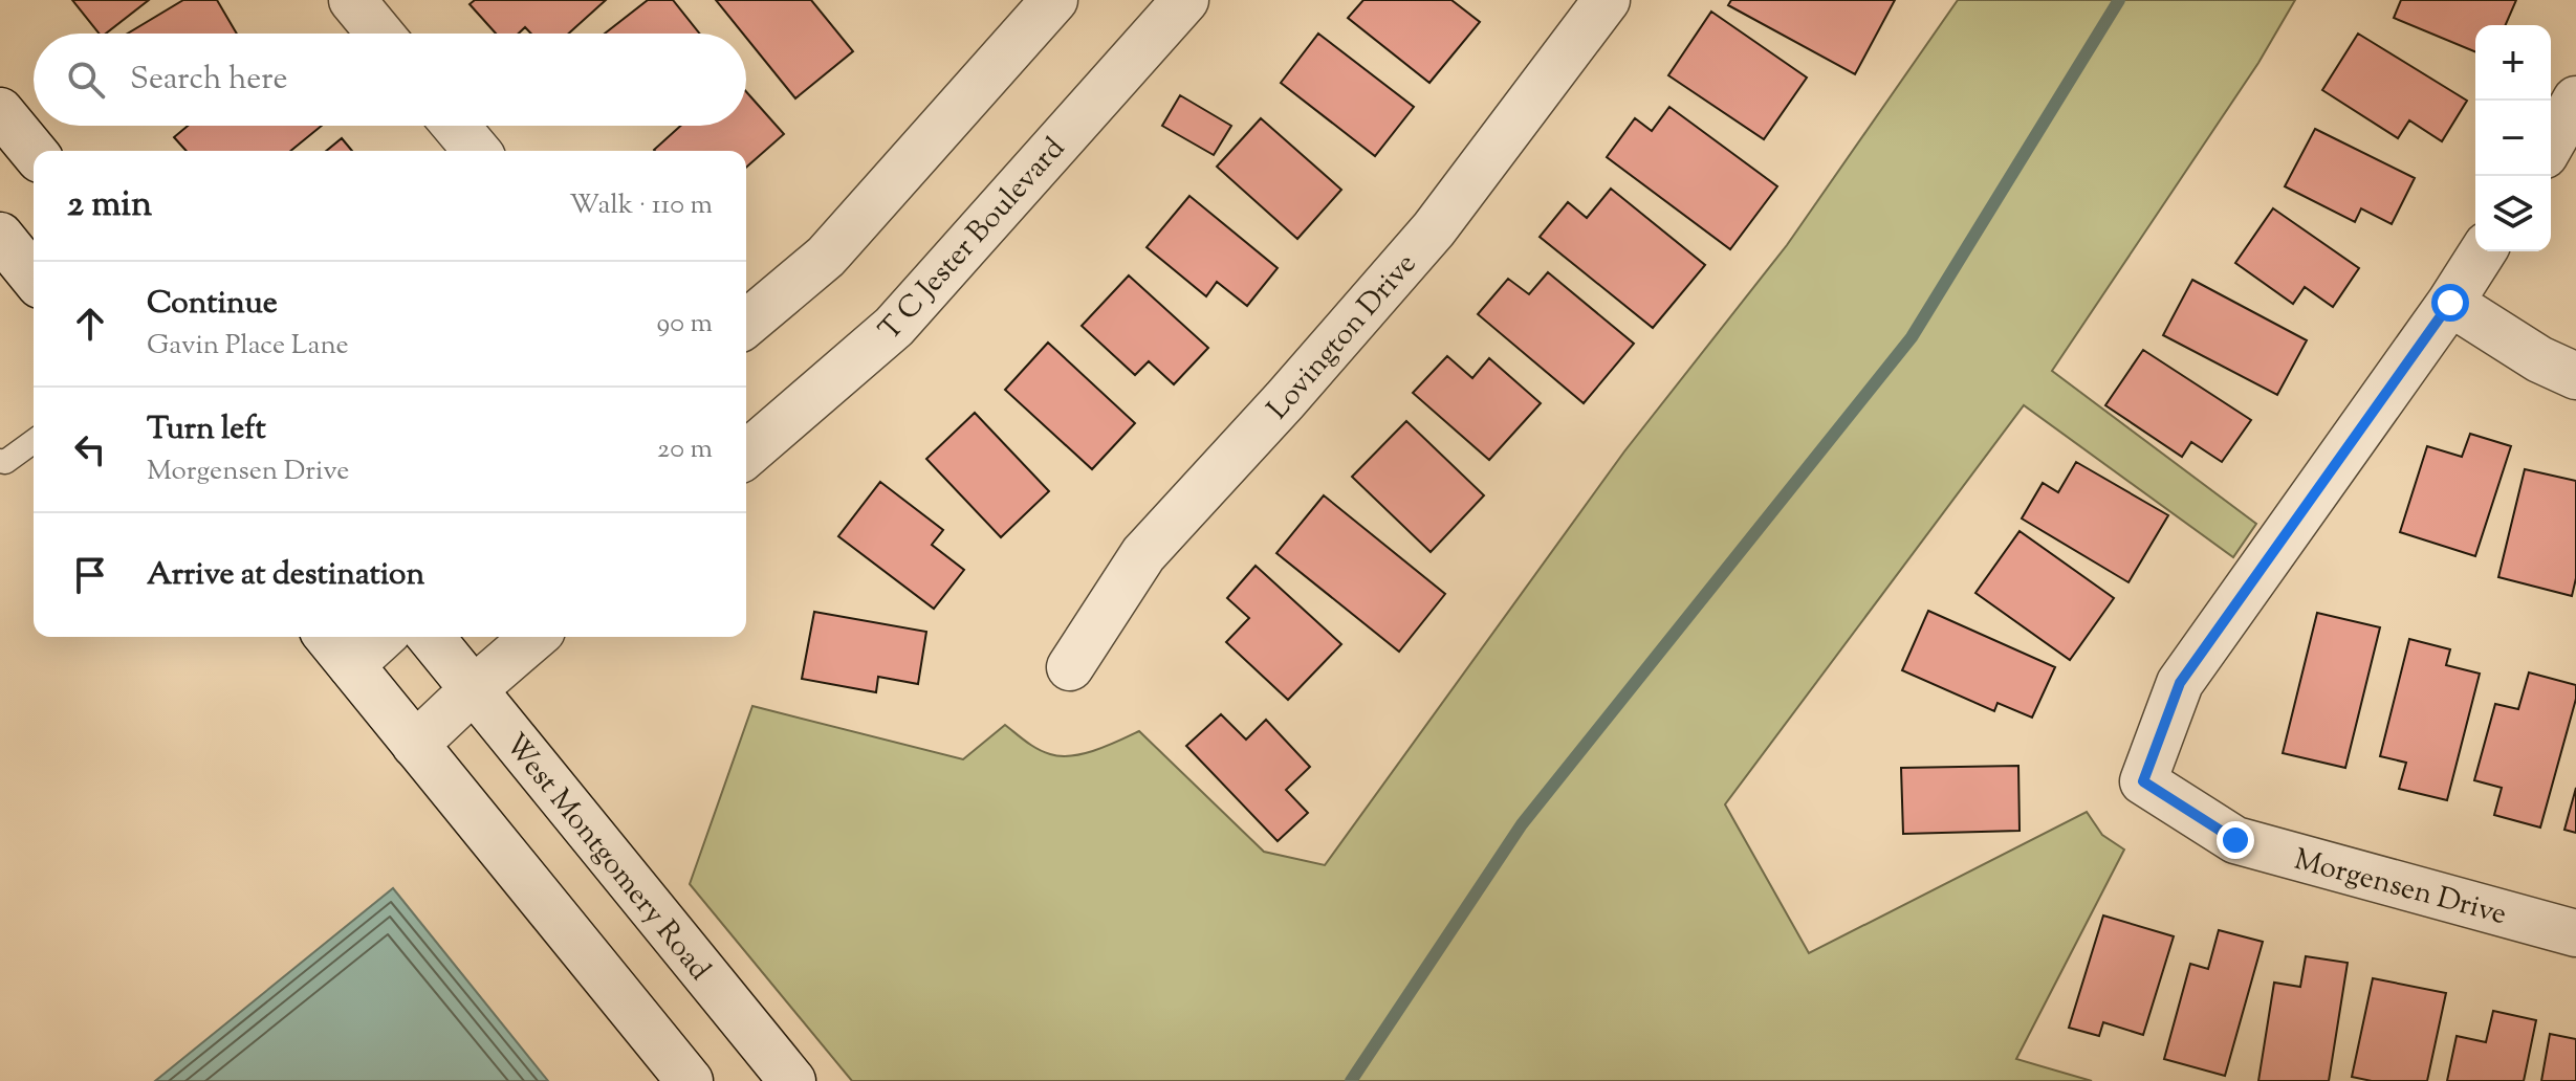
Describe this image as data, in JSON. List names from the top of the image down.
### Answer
{
  "streets": {
    "street": [
      "T C Jester Boulevard",
      "Lovington Drive",
      "West Montgomery Road",
      "Morgensen Drive"
    ]
  },
  "page": {
    "map_buttons": ["+", "−"],
    "search": "Search here",
    "heading": ["2 min", "Walk · 110 m"],
    "list": [
      ["Continue", "Gavin Place Lane", "90 m"],
      ["Turn left", "Morgensen Drive", "20 m"],
      "Arrive at destination"
    ]
  }
}
